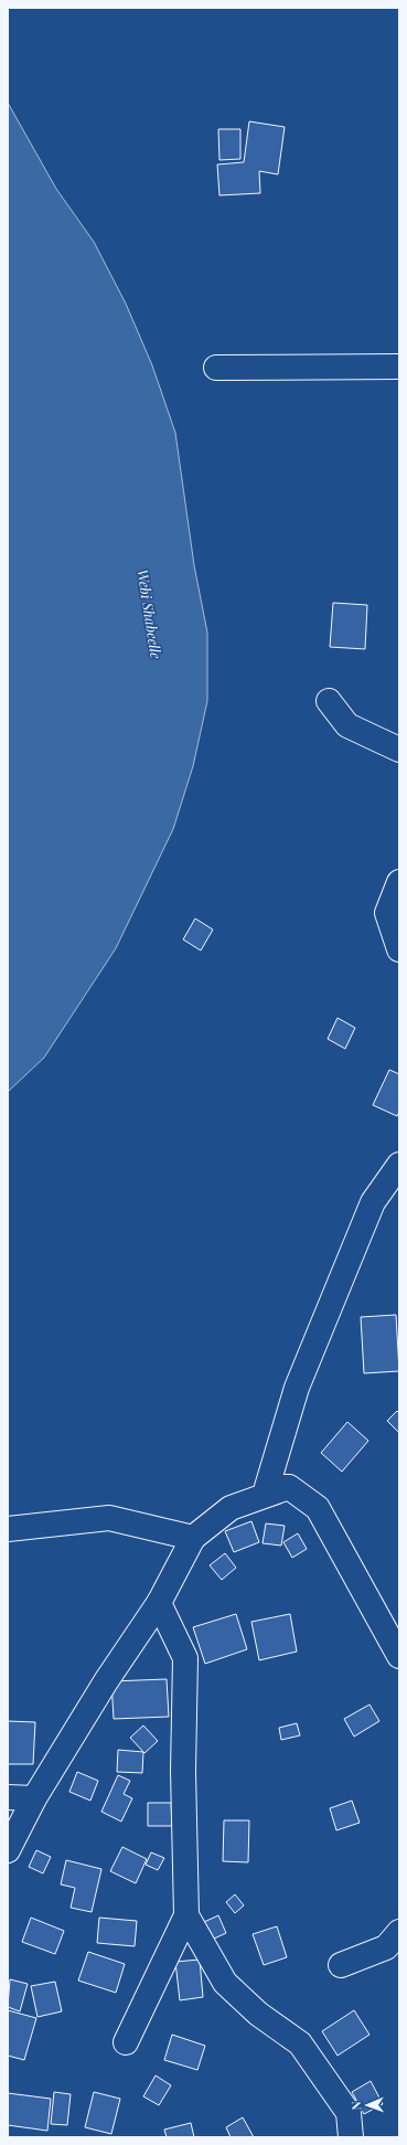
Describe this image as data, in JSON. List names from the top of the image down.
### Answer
{
  "water": ["Webi Shabeelle"],
  "north": "left"
}
